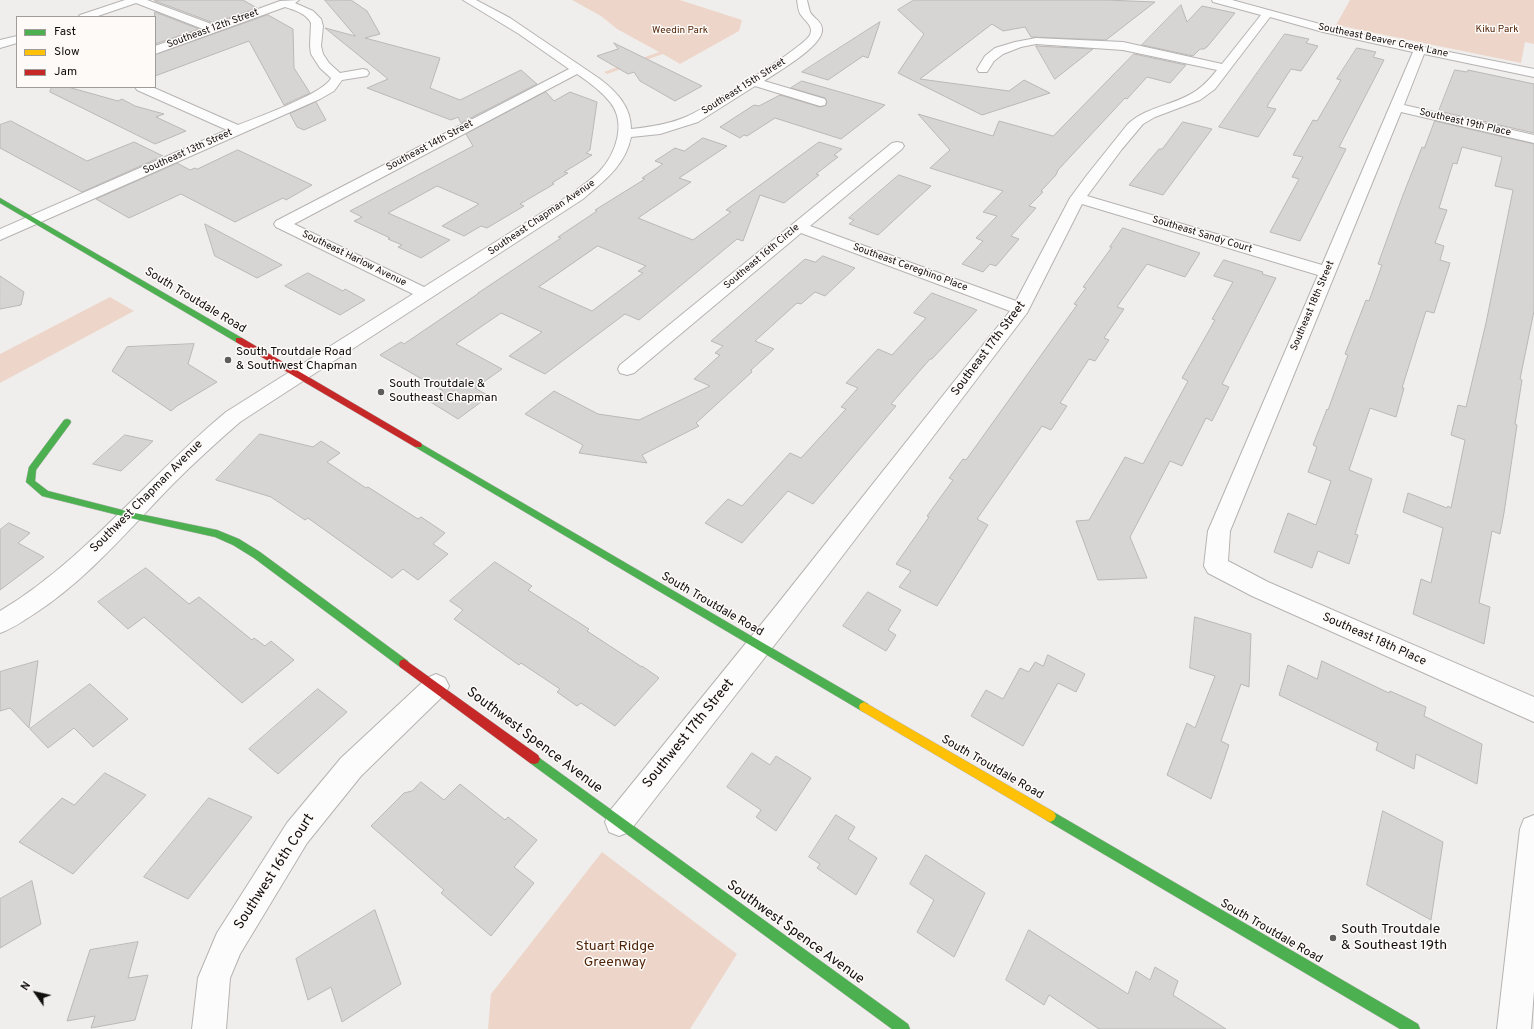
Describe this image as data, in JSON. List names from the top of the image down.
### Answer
{
  "streets": {
    "main road": ["South Troutdale Road", "Southwest Spence Avenue"],
    "street": [
      "Southeast 12th Street",
      "Southeast Beaver Creek Lane",
      "Southeast 15th Street",
      "Southeast 19th Place",
      "Southeast 14th Street",
      "Southeast 13th Street",
      "Southeast Chapman Avenue",
      "Southeast Sandy Court",
      "Southeast 16th Circle",
      "Southeast Harlow Avenue",
      "Southeast Cereghino Place",
      "Southeast 18th Street",
      "Southeast 17th Street",
      "Southwest Chapman Avenue",
      "Southeast 18th Place",
      "Southwest 17th Street",
      "Southwest 16th Court"
    ]
  },
  "crossings": [
    ["Southeast Beaver Creek Lane", "Southeast 18th Street"],
    ["Southeast Beaver Creek Lane", "Southeast 17th Street"],
    ["Southeast 15th Street", "Southeast Chapman Avenue"],
    ["Southeast 19th Place", "Southeast 18th Street"],
    ["Southeast 14th Street", "Southeast Chapman Avenue"],
    ["Southeast 14th Street", "Southeast Harlow Avenue"],
    ["Southeast 13th Street", "South Troutdale Road"],
    ["Southeast Chapman Avenue", "Southeast Harlow Avenue"],
    ["Southeast Chapman Avenue", "South Troutdale Road"],
    ["Southeast Chapman Avenue", "Southwest Chapman Avenue"],
    ["Southeast Sandy Court", "Southeast 18th Street"],
    ["Southeast Sandy Court", "Southeast 17th Street"],
    ["Southeast 16th Circle", "Southeast Cereghino Place"],
    ["Southeast Cereghino Place", "Southeast 17th Street"],
    ["South Troutdale Road", "Southeast 17th Street"],
    ["South Troutdale Road", "Southwest Chapman Avenue"],
    ["South Troutdale Road", "Southwest 17th Street"],
    ["Southeast 18th Street", "Southeast 18th Place"],
    ["Southeast 17th Street", "Southwest 17th Street"],
    ["Southwest Chapman Avenue", "Southwest Spence Avenue"],
    ["Southwest 17th Street", "Southwest Spence Avenue"],
    ["Southwest Spence Avenue", "Southwest 16th Court"]
  ],
  "parks": ["Kiku Park", "Weedin Park", "Stuart Ridge Greenway"],
  "places": ["South Troutdale Road & Southwest Chapman", "South Troutdale & Southeast Chapman", "South Troutdale & Southeast 19th"],
  "legend": ["Fast", "Slow", "Jam"],
  "north": "top left"
}
